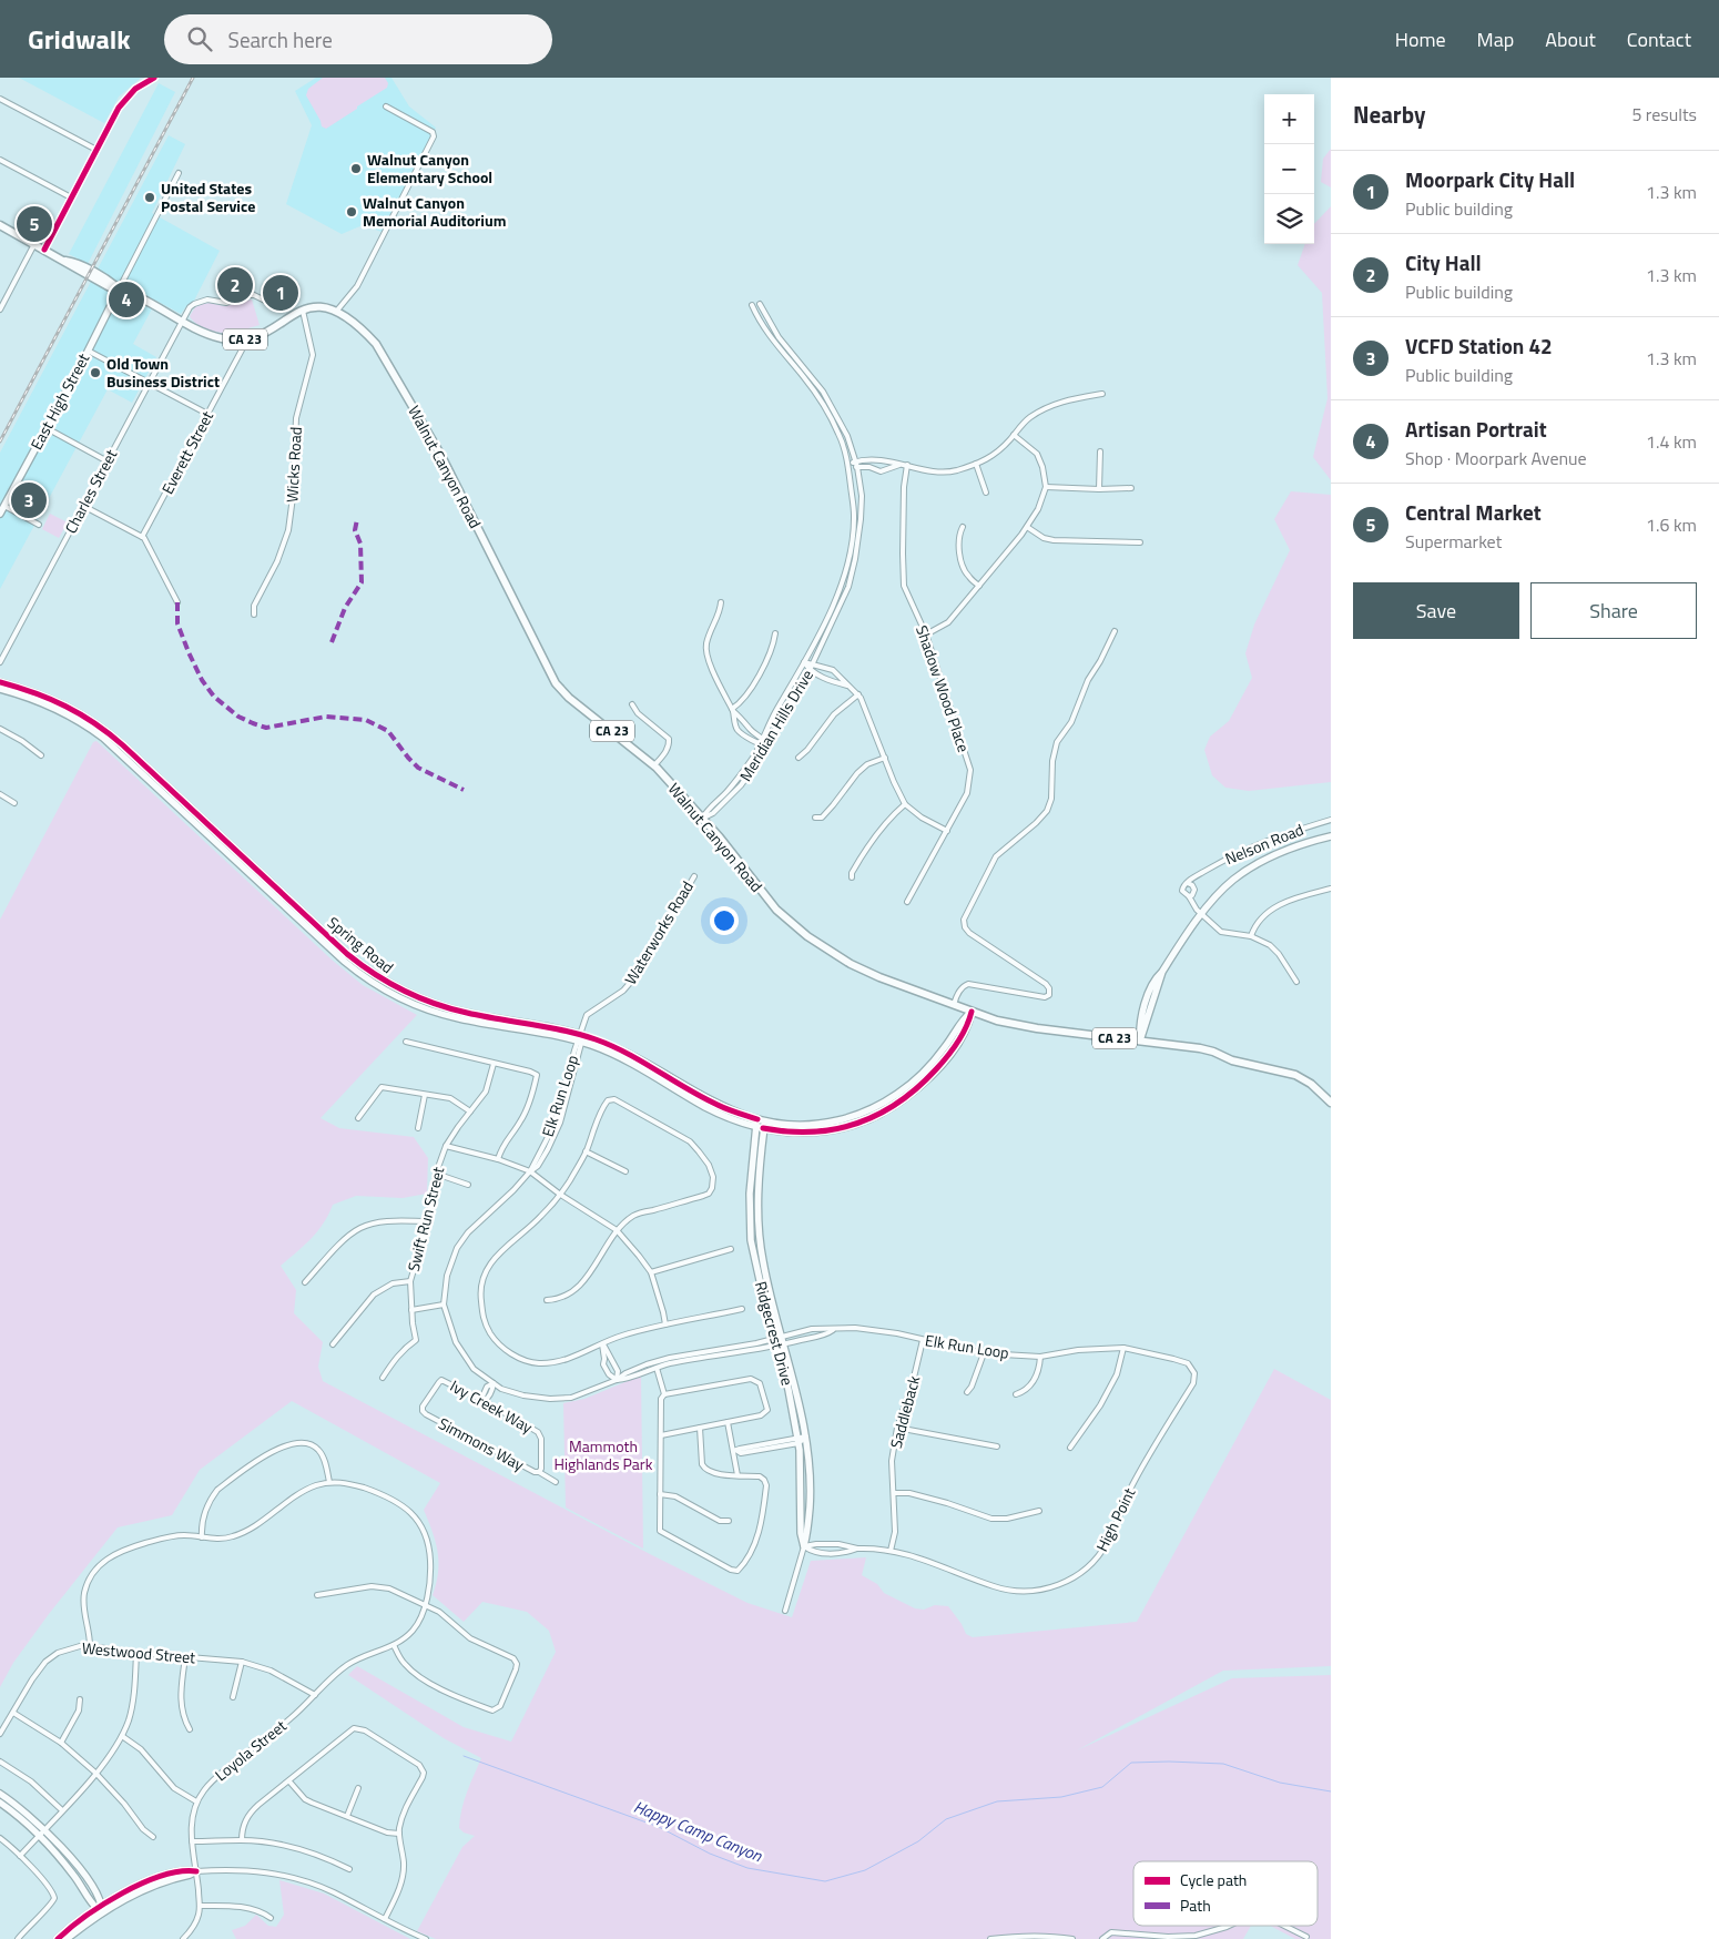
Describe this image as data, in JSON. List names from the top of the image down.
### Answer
{
  "streets": {
    "main road": [
      "CA 23",
      "East High Street",
      "Walnut Canyon Road",
      "Spring Road",
      "Ridgecrest Drive"
    ],
    "street": [
      "Everett Street",
      "Wicks Road",
      "Charles Street",
      "Shadow Wood Place",
      "Meridian Hills Drive",
      "Nelson Road",
      "Waterworks Road",
      "Elk Run Loop",
      "Swift Run Street",
      "Ivy Creek Way",
      "Saddleback",
      "Simmons Way",
      "High Point",
      "Westwood Street",
      "Loyola Street"
    ]
  },
  "crossings": [
    ["CA 23", "East High Street"],
    ["CA 23", "Everett Street"],
    ["CA 23", "Wicks Road"],
    ["CA 23", "Walnut Canyon Road"],
    ["CA 23", "Charles Street"],
    ["Wicks Road", "Walnut Canyon Road"],
    ["Walnut Canyon Road", "Meridian Hills Drive"],
    ["Walnut Canyon Road", "Spring Road"],
    ["Waterworks Road", "Spring Road"],
    ["Waterworks Road", "Elk Run Loop"],
    ["Spring Road", "Elk Run Loop"],
    ["Spring Road", "Ridgecrest Drive"],
    ["Elk Run Loop", "Ridgecrest Drive"],
    ["Elk Run Loop", "Saddleback"],
    ["Elk Run Loop", "High Point"],
    ["Ridgecrest Drive", "High Point"],
    ["Ivy Creek Way", "Simmons Way"],
    ["Saddleback", "High Point"],
    ["Westwood Street", "Loyola Street"]
  ],
  "water": ["Happy Camp Canyon"],
  "parks": ["Mammoth Highlands Park"],
  "places": [
    "Walnut Canyon Elementary School",
    "United States Postal Service",
    "Walnut Canyon Memorial Auditorium",
    "Old Town Business District"
  ],
  "legend": ["Cycle path", "Path"],
  "page": {
    "header": "Gridwalk",
    "search": "Search here",
    "nav": [
      "Home",
      "Map",
      "About",
      "Contact"
    ],
    "heading": ["Nearby", "5 results"],
    "map_buttons": ["+", "−"],
    "list": [
      {
        "mark": "1",
        "name": "Moorpark City Hall",
        "note": "Public building",
        "value": "1.3 km"
      },
      {
        "mark": "2",
        "name": "City Hall",
        "note": "Public building",
        "value": "1.3 km"
      },
      {
        "mark": "3",
        "name": "VCFD Station 42",
        "note": "Public building",
        "value": "1.3 km"
      },
      {
        "mark": "4",
        "name": "Artisan Portrait",
        "note": "Shop · Moorpark Avenue",
        "value": "1.4 km"
      },
      {
        "mark": "5",
        "name": "Central Market",
        "note": "Supermarket",
        "value": "1.6 km"
      }
    ],
    "pins": [
      "5",
      "2",
      "1",
      "4",
      "3"
    ],
    "buttons": ["Save", "Share"]
  }
}
